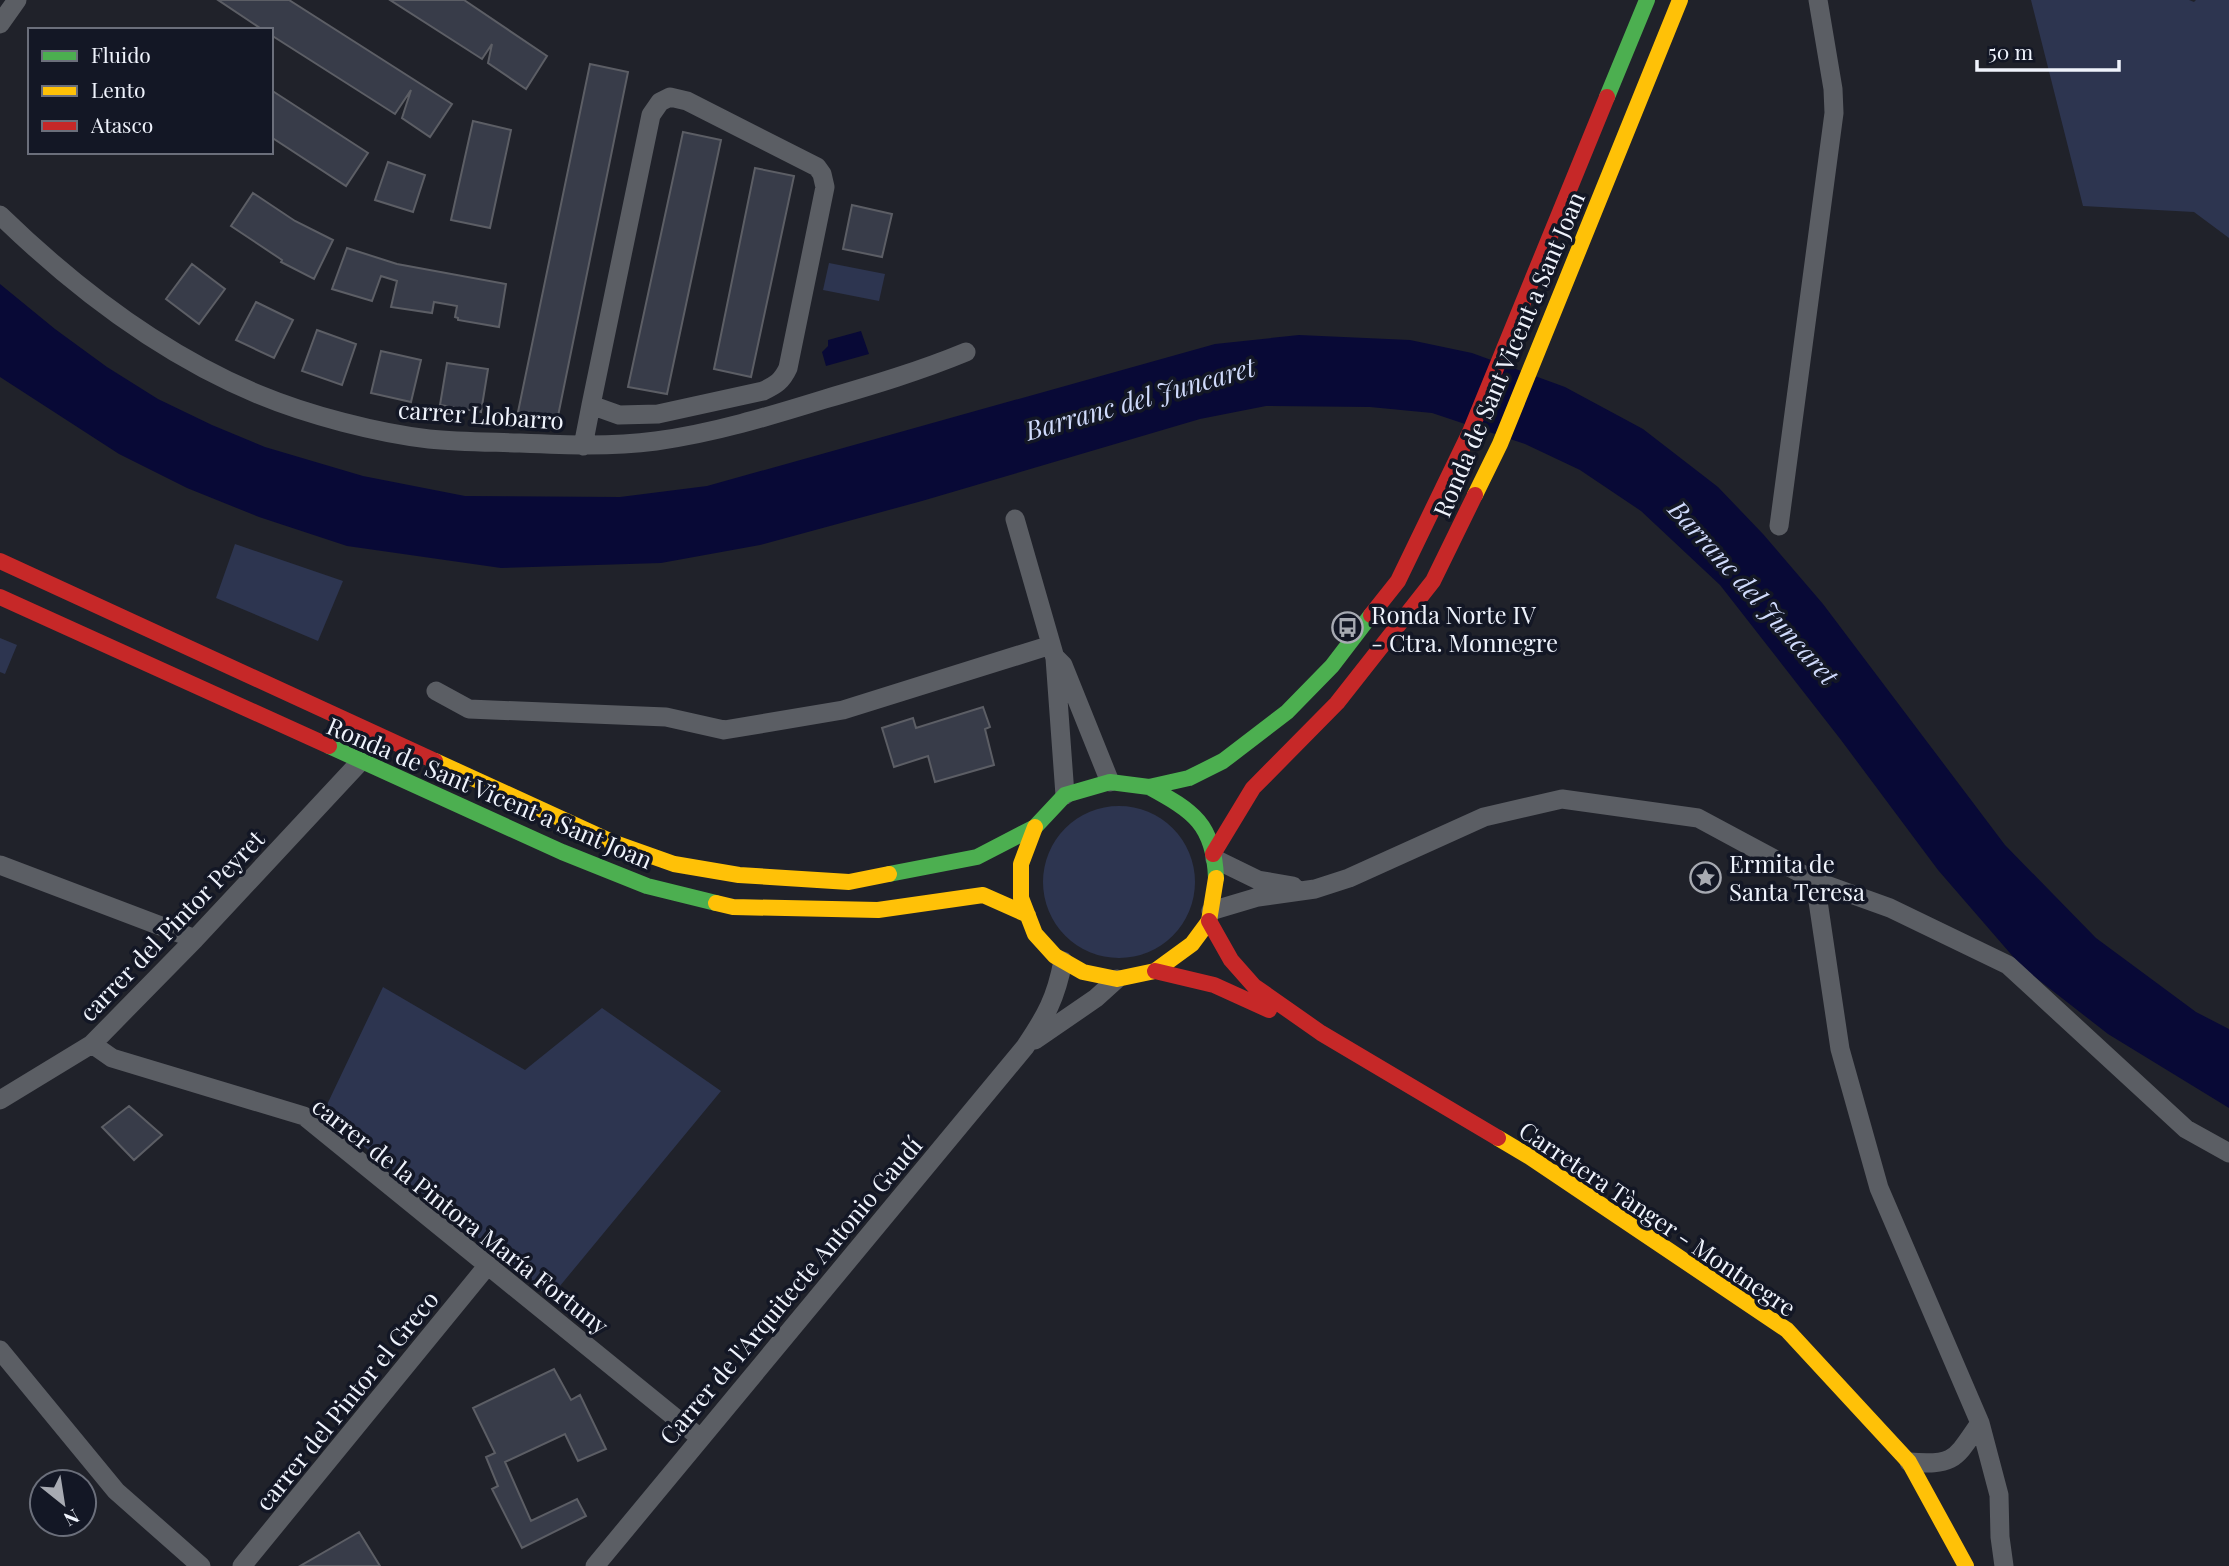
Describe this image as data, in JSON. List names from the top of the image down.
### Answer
{
  "streets": {
    "main road": ["Ronda de Sant Vicent a Sant Joan", "Carretera Tànger - Montnegre"],
    "street": [
      "carrer Llobarro",
      "carrer del Pintor Peyret",
      "carrer de la Pintora María Fortuny",
      "Carrer de l'Arquitecte Antonio Gaudí",
      "carrer del Pintor el Greco"
    ]
  },
  "crossings": [
    ["Ronda de Sant Vicent a Sant Joan", "carrer del Pintor Peyret"],
    ["Ronda de Sant Vicent a Sant Joan", "Carretera Tànger - Montnegre"],
    ["Ronda de Sant Vicent a Sant Joan", "Carrer de l'Arquitecte Antonio Gaudí"],
    ["carrer del Pintor Peyret", "carrer de la Pintora María Fortuny"],
    ["carrer de la Pintora María Fortuny", "Carrer de l'Arquitecte Antonio Gaudí"],
    ["carrer de la Pintora María Fortuny", "carrer del Pintor el Greco"],
    ["Carretera Tànger - Montnegre", "Carrer de l'Arquitecte Antonio Gaudí"]
  ],
  "water": ["Barranc del Juncaret"],
  "places": {
    "bus stop": ["Ronda Norte IV - Ctra. Monnegre"],
    "place": ["Ermita de Santa Teresa"]
  },
  "legend": ["Fluido", "Lento", "Atasco"],
  "scale_bar": "50 m",
  "north": "bottom right"
}
